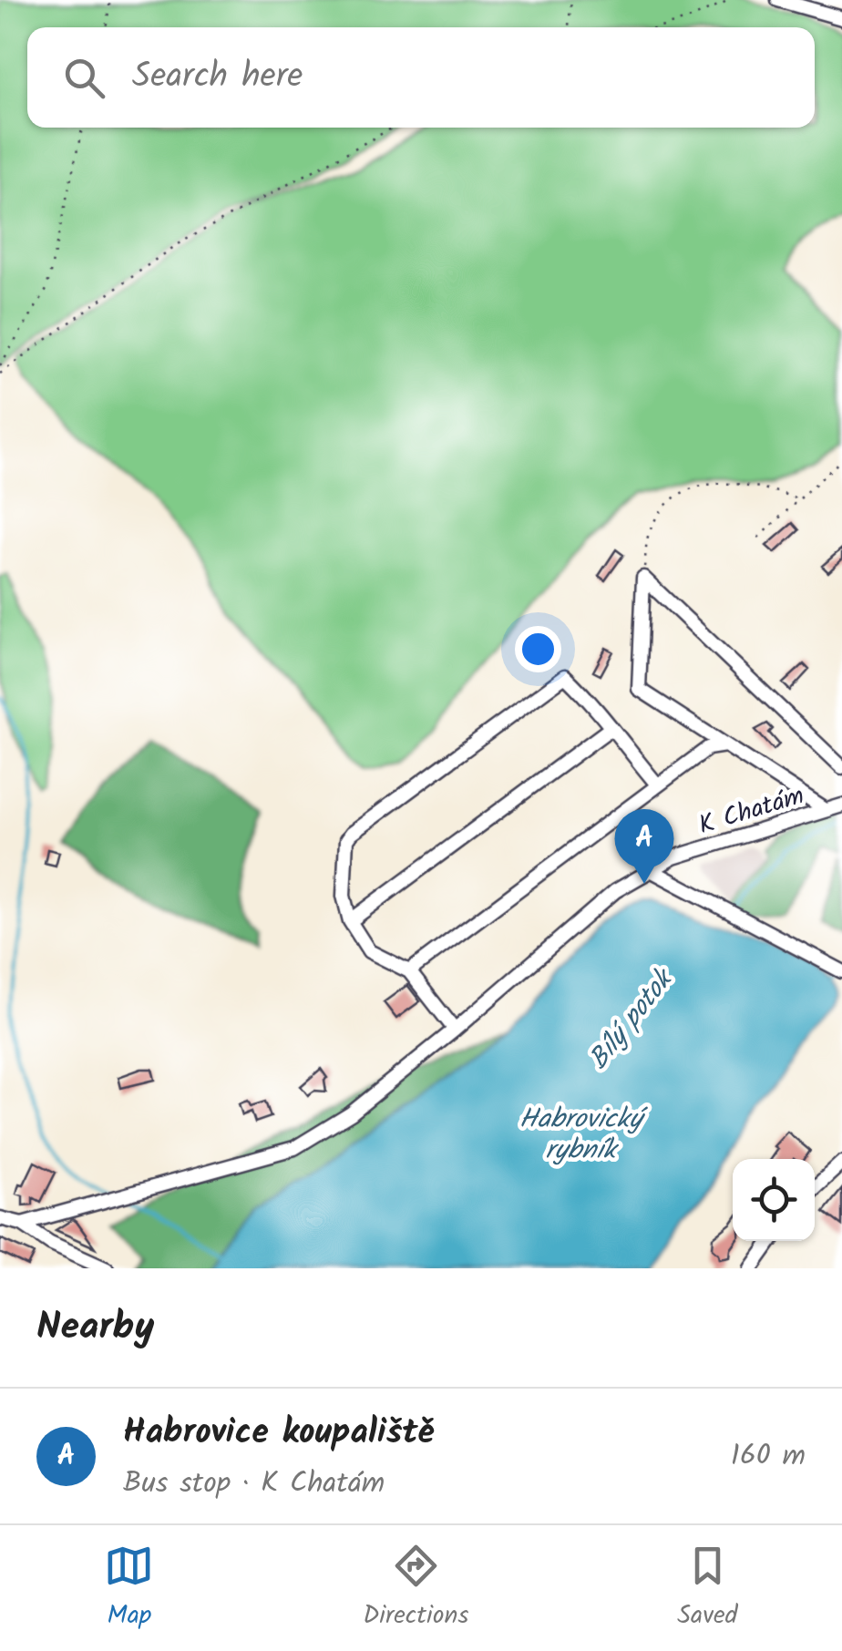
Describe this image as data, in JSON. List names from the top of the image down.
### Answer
{
  "streets": {
    "street": ["K Chatám"]
  },
  "water": ["Bílý potok", "Habrovický rybník"],
  "page": {
    "search": "Search here",
    "pins": "A",
    "heading": "Nearby",
    "list": [
      {
        "mark": "A",
        "name": "Habrovice koupaliště",
        "note": "Bus stop · K Chatám",
        "value": "160 m"
      }
    ],
    "nav": ["Map", "Directions", "Saved"]
  }
}
